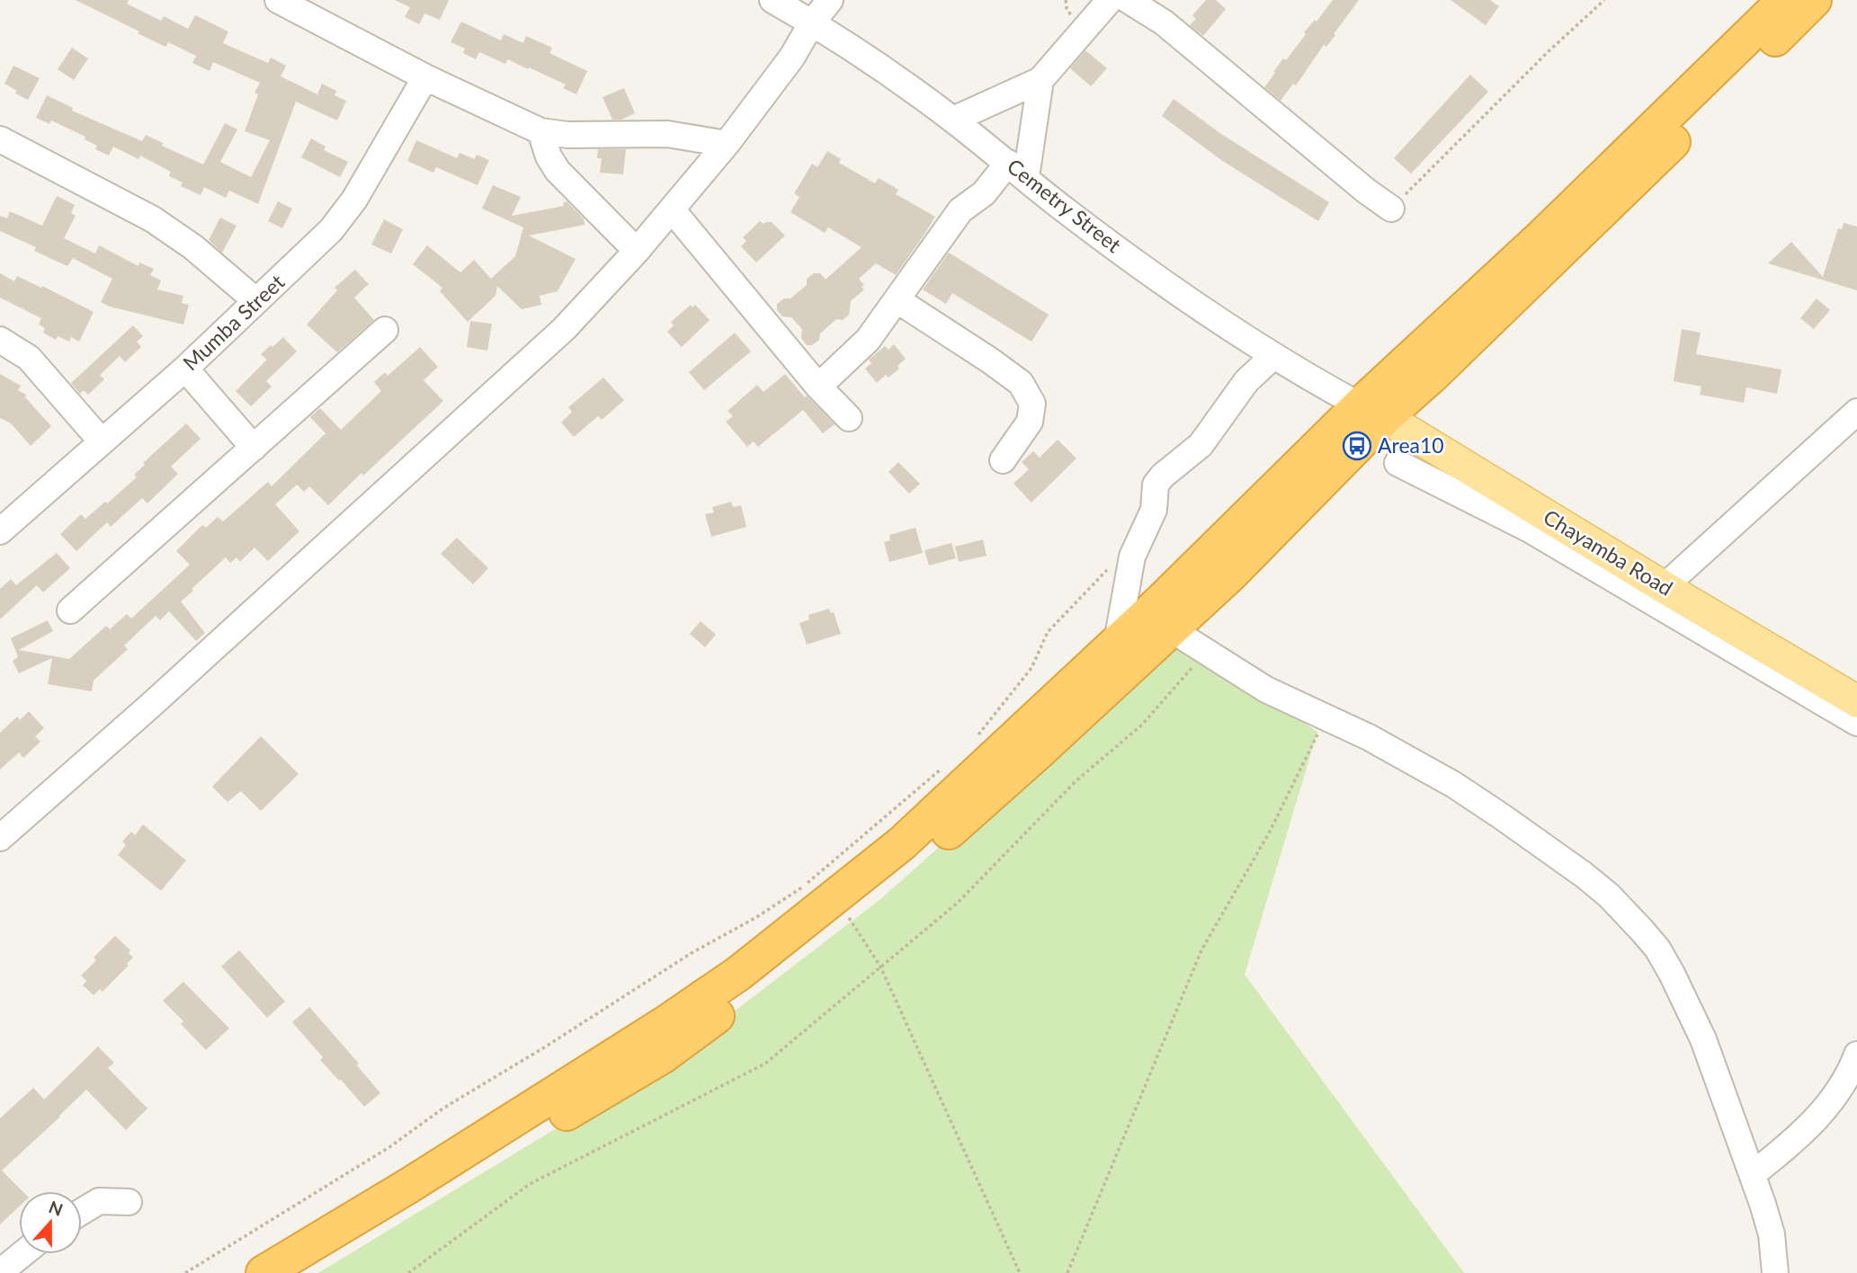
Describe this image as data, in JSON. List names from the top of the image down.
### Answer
{
  "streets": {
    "main road": ["Chayamba Road"],
    "street": ["Cemetry Street", "Mumba Street"]
  },
  "crossings": [
    ["Cemetry Street", "Chayamba Road"]
  ],
  "places": {
    "bus stop": ["Area10"]
  },
  "north": "top"
}
